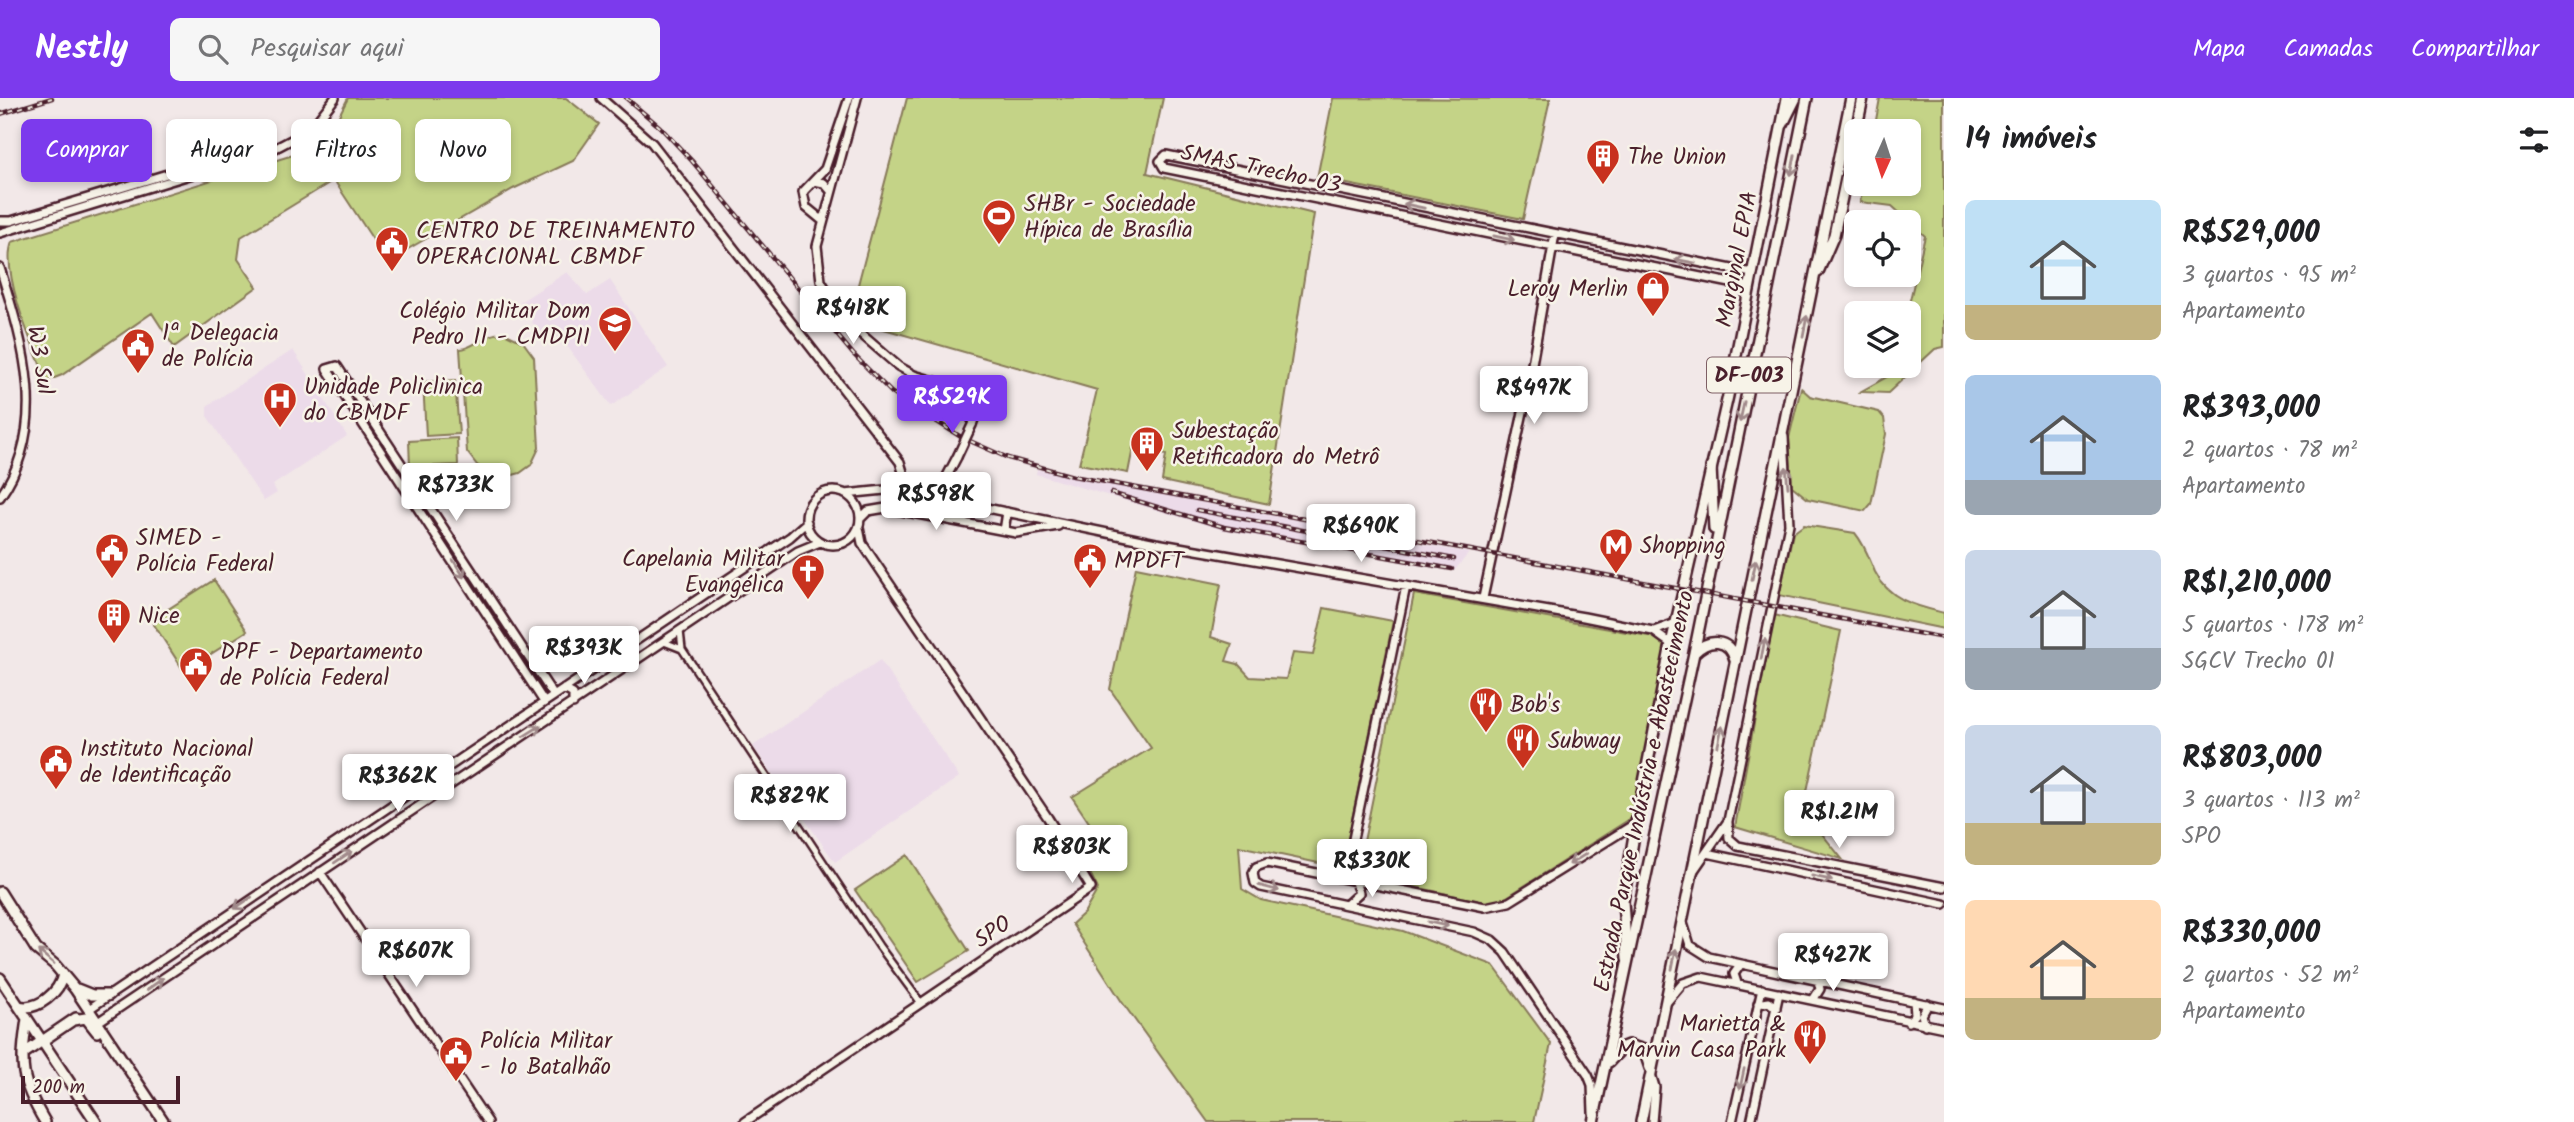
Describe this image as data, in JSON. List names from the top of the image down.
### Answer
{
  "streets": {
    "main road": ["Marginal EPIA", "DF-003", "Estrada Parque Indústria e Abastecimento"],
    "street": ["SMAS Trecho 03", "W3 Sul", "SPO"]
  },
  "crossings": [
    ["SMAS Trecho 03", "Marginal EPIA"],
    ["Marginal EPIA", "Estrada Parque Indústria e Abastecimento"]
  ],
  "places": {
    "building": ["The Union", "Subestação Retificadora do Metrô", "Nice"],
    "sports": ["SHBr - Sociedade Hípica de Brasília"],
    "public building": [
      "CENTRO DE TREINAMENTO OPERACIONAL CBMDF",
      "1ª Delegacia de Polícia",
      "SIMED - Polícia Federal",
      "MPDFT",
      "DPF - Departamento de Polícia Federal",
      "Instituto Nacional de Identificação",
      "Polícia Militar - 1o Batalhão"
    ],
    "shop": ["Leroy Merlin"],
    "school or university": ["Colégio Militar Dom Pedro II - CMDPII"],
    "hospital": ["Unidade Policlinica do CBMDF"],
    "metro station": ["Shopping"],
    "church": ["Capelania Militar Evangélica"],
    "restaurant": ["Bob's", "Subway", "Marietta & Marvin Casa Park"]
  },
  "scale_bar": "200 m",
  "north": "bottom",
  "page": {
    "header": "Nestly",
    "search": "Pesquisar aqui",
    "nav": ["Mapa", "Camadas", "Compartilhar"],
    "heading": "14 imóveis",
    "chip": [
      "Comprar",
      "Alugar",
      "Filtros",
      "Novo"
    ],
    "list": [
      {
        "name": "R$529,000",
        "note": "3 quartos · 95 m² · Apartamento"
      },
      {
        "name": "R$393,000",
        "note": "2 quartos · 78 m² · Apartamento"
      },
      {
        "name": "R$1,210,000",
        "note": "5 quartos · 178 m² · SGCV Trecho 01"
      },
      {
        "name": "R$803,000",
        "note": "3 quartos · 113 m² · SPO"
      },
      {
        "name": "R$330,000",
        "note": "2 quartos · 52 m² · Apartamento"
      }
    ],
    "price": [
      "R$418K",
      "R$497K",
      "R$529K",
      "R$733K",
      "R$598K",
      "R$690K",
      "R$393K",
      "R$362K",
      "R$829K",
      "R$1.21M",
      "R$803K",
      "R$330K",
      "R$607K",
      "R$427K"
    ],
    "scale": "200 m"
  }
}
